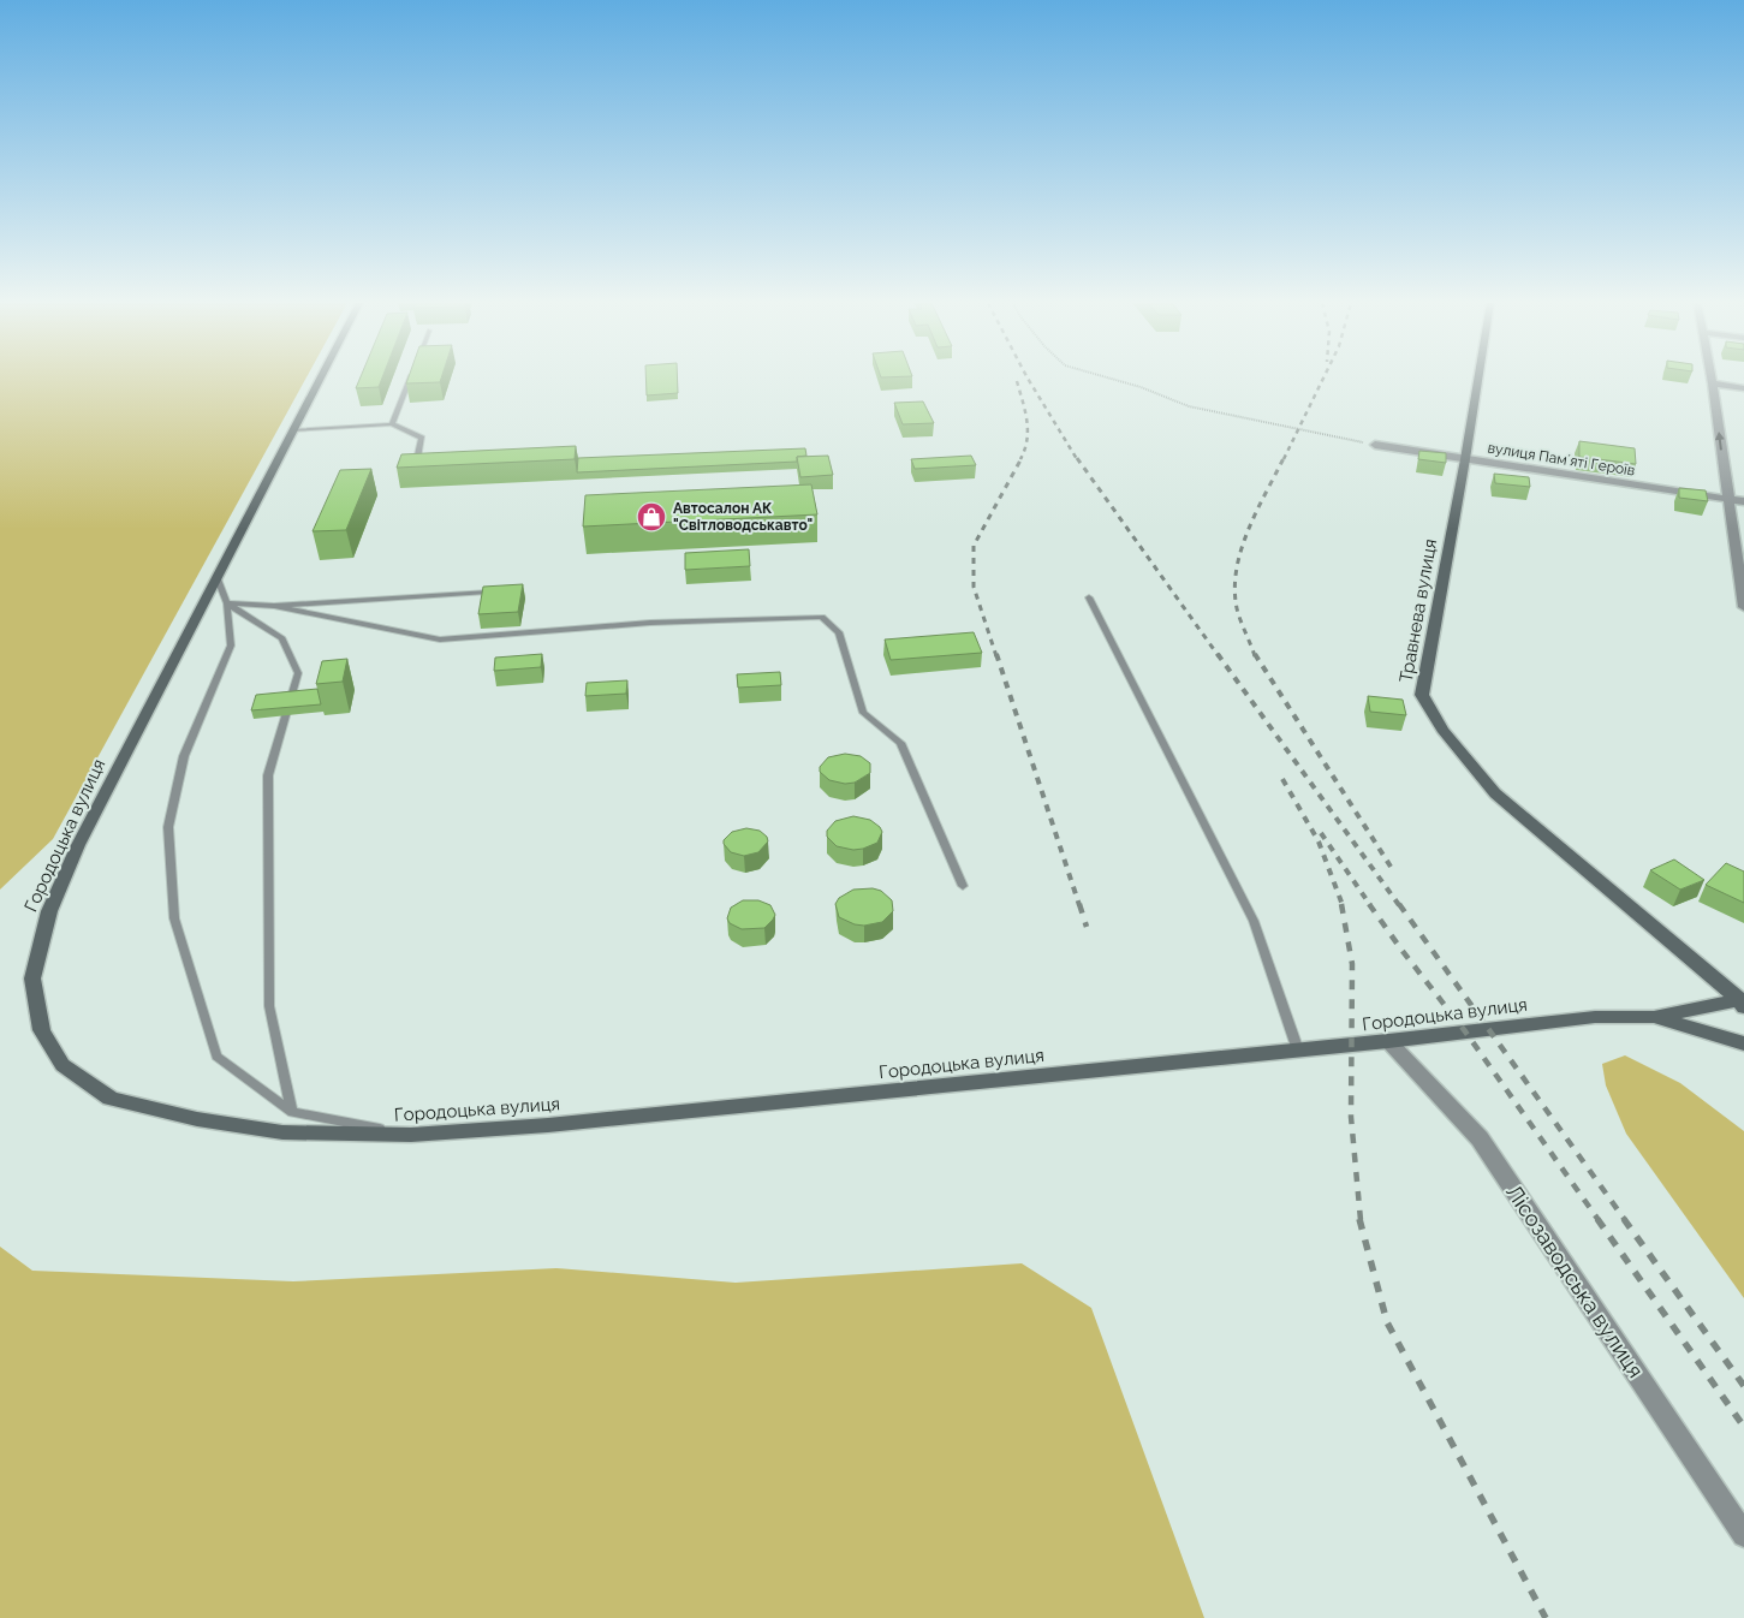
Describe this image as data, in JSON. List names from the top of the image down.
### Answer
{
  "streets": {
    "main road": ["Травнева вулиця", "Городоцька вулиця"],
    "street": ["вулиця Памʼяті Героїв", "Лісозаводська вулиця"]
  },
  "crossings": [
    ["вулиця Памʼяті Героїв", "Травнева вулиця"],
    ["Городоцька вулиця", "Лісозаводська вулиця"]
  ],
  "places": {
    "shop": ["Автосалон АК \"Світловодськавто\""]
  }
}
